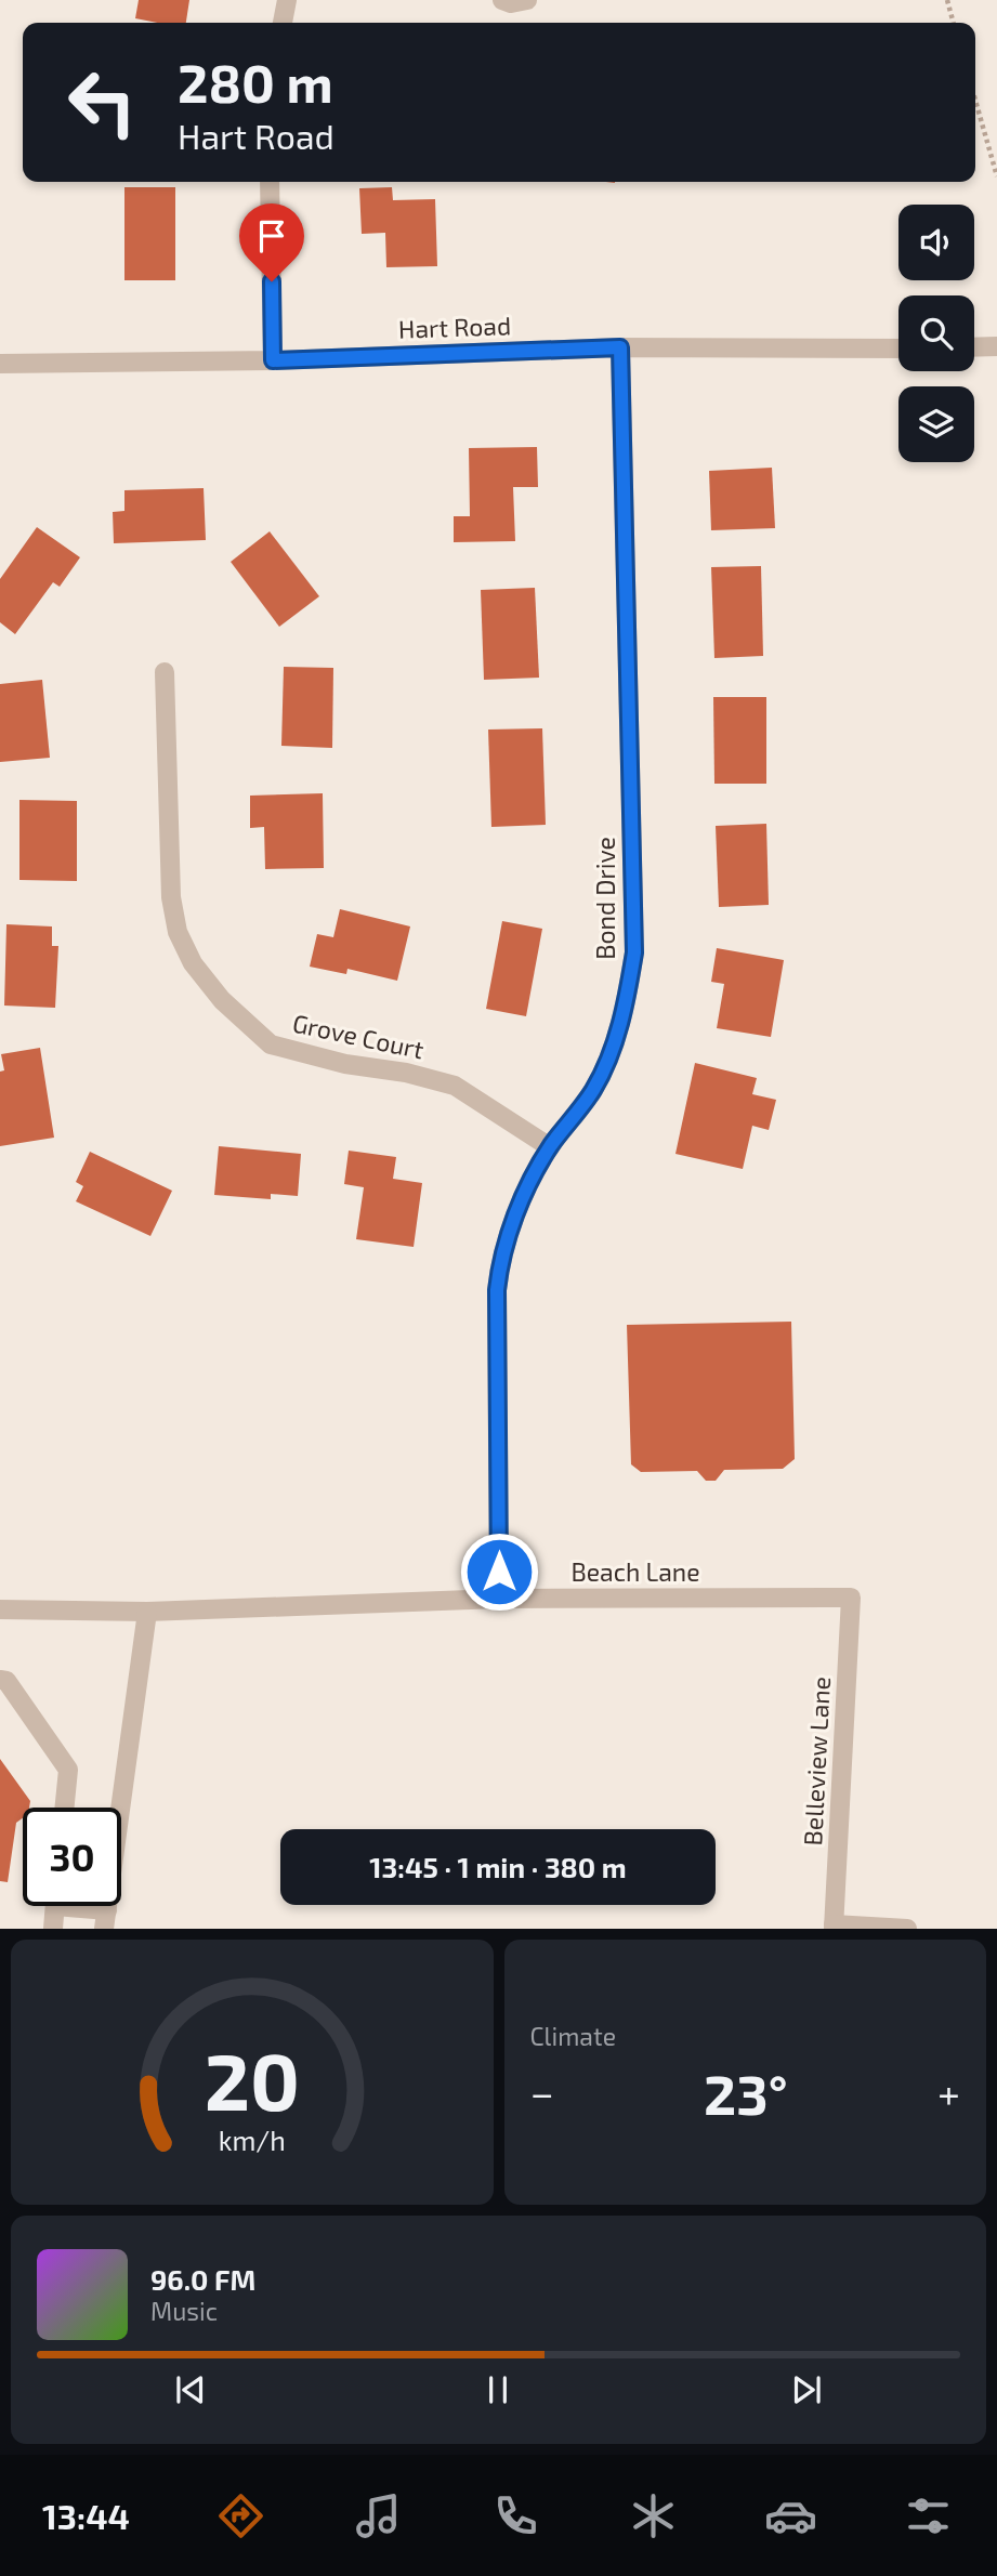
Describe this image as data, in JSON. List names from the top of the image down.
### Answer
{
  "streets": {
    "street": [
      "Hart Road",
      "Bond Drive",
      "Grove Court",
      "Beach Lane",
      "Belleview Lane"
    ]
  },
  "crossings": [
    ["Hart Road", "Bond Drive"],
    ["Bond Drive", "Grove Court"],
    ["Bond Drive", "Beach Lane"],
    ["Beach Lane", "Belleview Lane"]
  ],
  "page": {
    "turn": ["280 m", "Hart Road"],
    "limit": "30",
    "trip": "13:45 · 1 min · 380 m",
    "tile": "Climate",
    "heat": ["−", "23°", "+"],
    "song": ["96.0 FM", "Music"],
    "tabs": "13:44",
    "gauge": ["20", "km/h"]
  }
}
